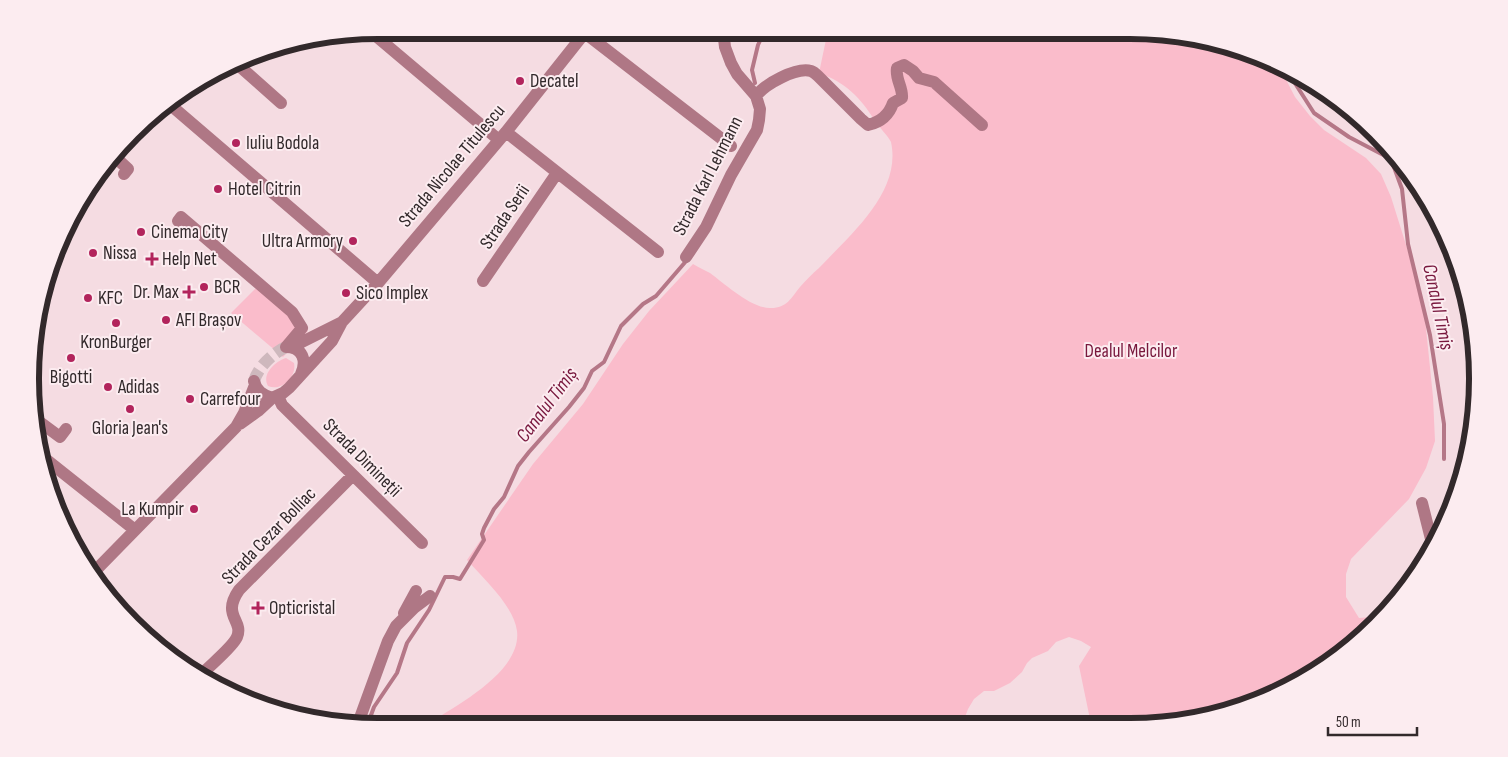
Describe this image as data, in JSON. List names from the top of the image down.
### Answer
{
  "streets": {
    "street": [
      "Strada Nicolae Titulescu",
      "Strada Karl Lehmann",
      "Strada Serii",
      "Strada Dimineții",
      "Strada Cezar Bolliac"
    ]
  },
  "crossings": [
    ["Strada Nicolae Titulescu", "Strada Dimineții"],
    ["Strada Dimineții", "Strada Cezar Bolliac"]
  ],
  "water": ["Canalul Timiș"],
  "parks": ["Dealul Melcilor"],
  "places": {
    "other": [
      "Decatel",
      "Iuliu Bodola",
      "Hotel Citrin",
      "Cinema City",
      "Ultra Armory",
      "Nissa",
      "BCR",
      "Sico Implex",
      "KFC",
      "AFI Brașov",
      "KronBurger",
      "Bigotti",
      "Adidas",
      "Carrefour",
      "Gloria Jean's",
      "La Kumpir"
    ],
    "health": ["Help Net", "Dr. Max", "Opticristal"]
  },
  "scale_bar": "50 m"
}
